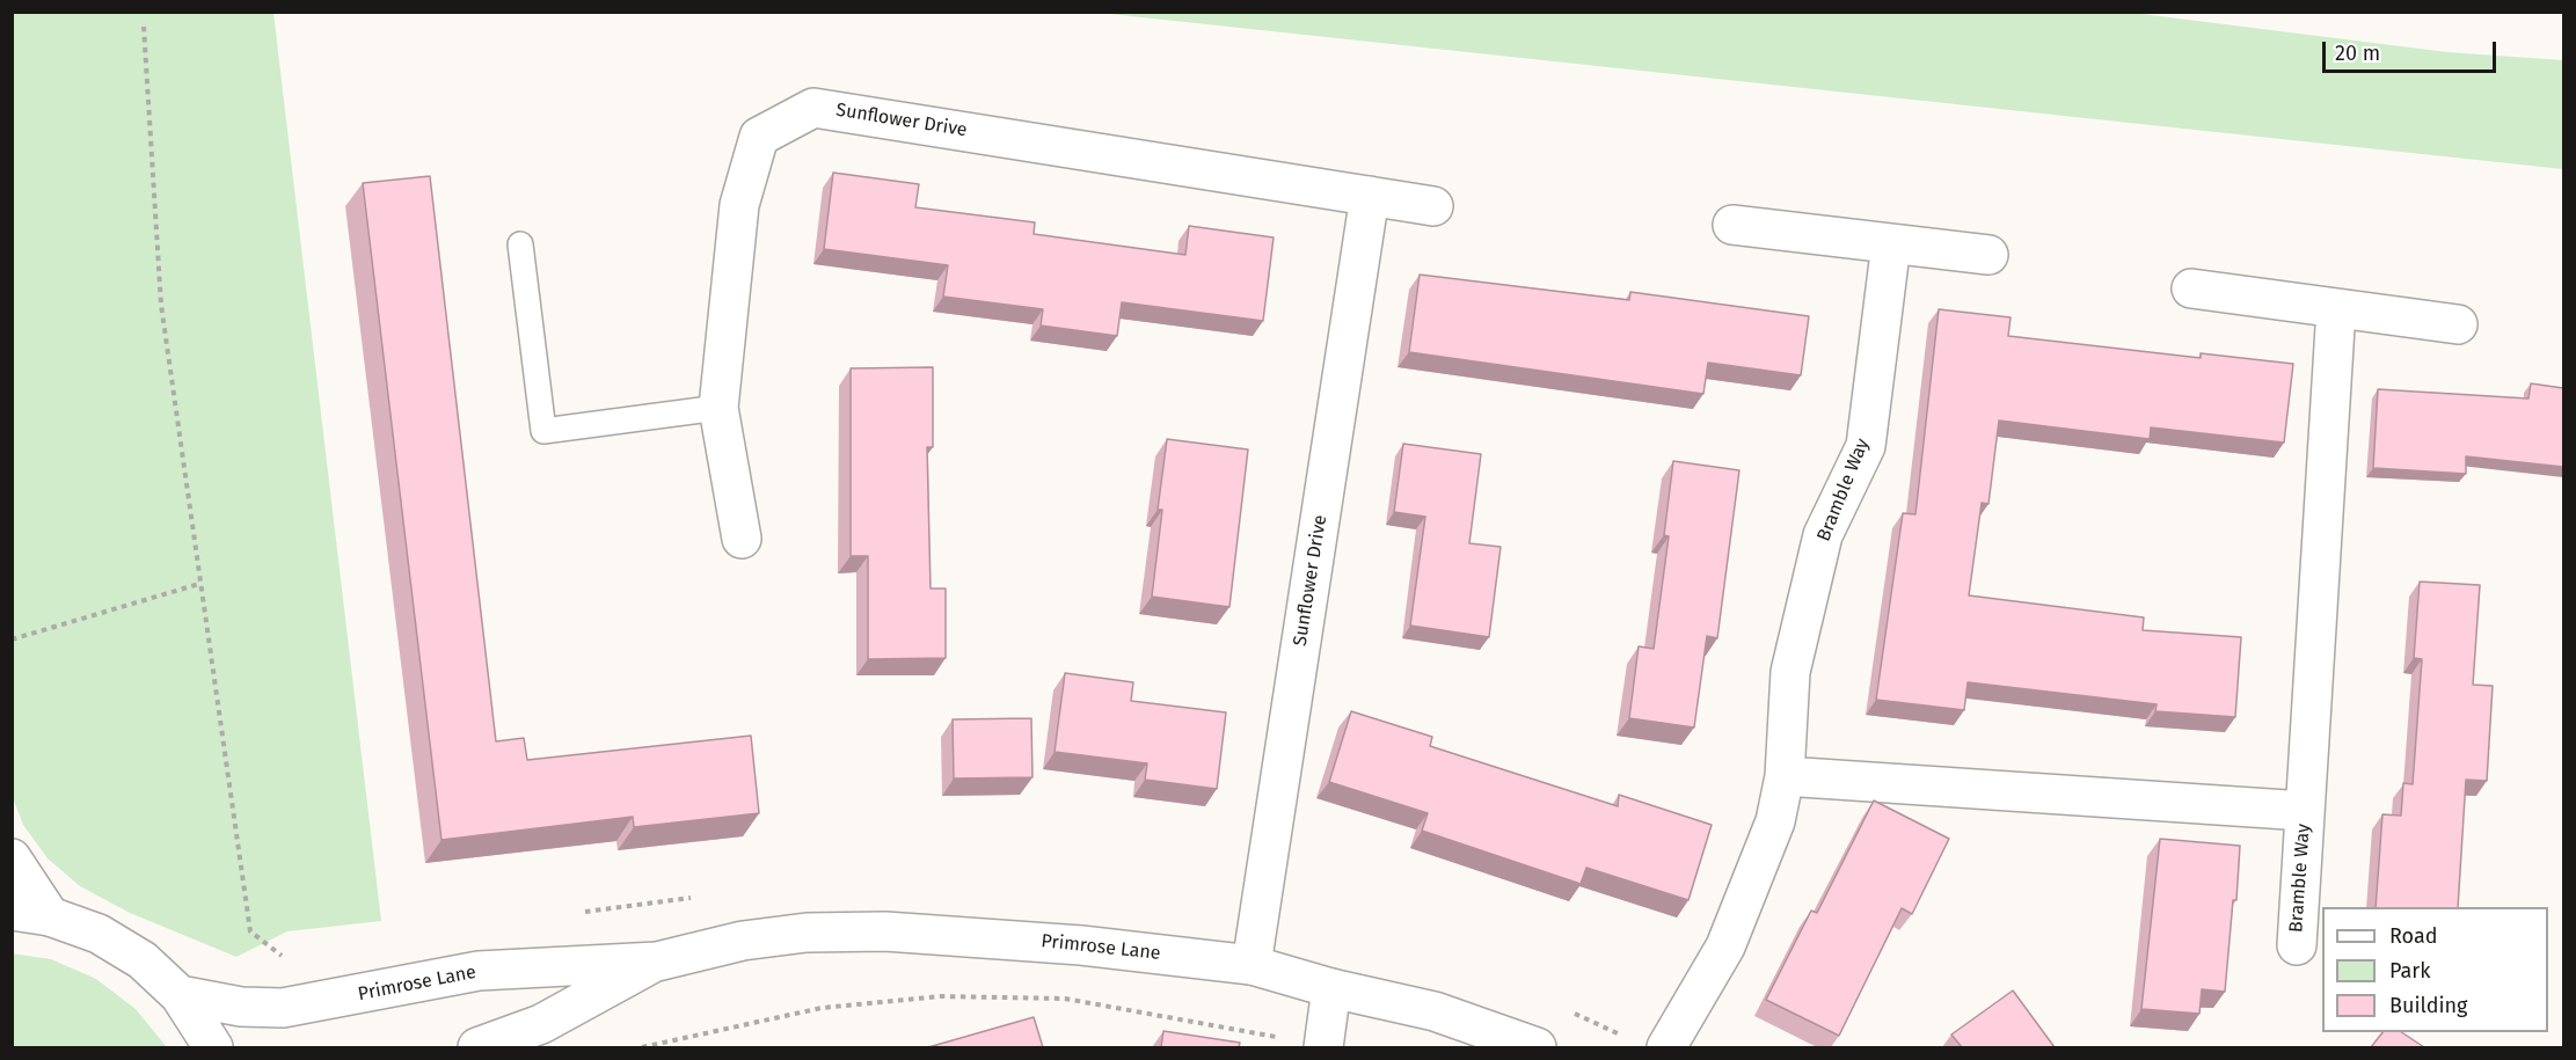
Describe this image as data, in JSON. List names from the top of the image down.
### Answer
{
  "streets": {
    "street": ["Sunflower Drive", "Bramble Way", "Primrose Lane"]
  },
  "crossings": [
    ["Sunflower Drive", "Primrose Lane"]
  ],
  "legend": ["Road", "Park", "Building"],
  "scale_bar": "20 m"
}
